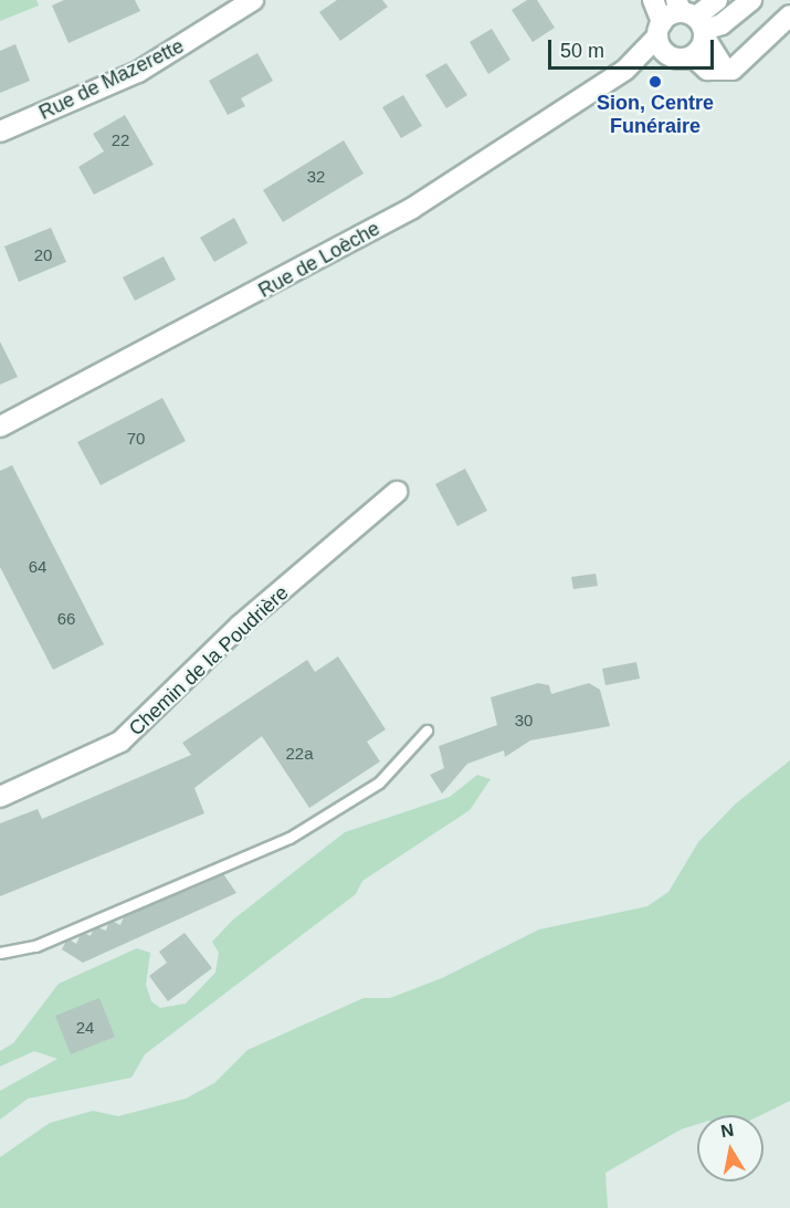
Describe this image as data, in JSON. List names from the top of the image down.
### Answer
{
  "streets": {
    "street": ["Rue de Mazerette", "Rue de Loèche", "Chemin de la Poudrière"]
  },
  "places": ["Sion, Centre Funéraire"],
  "house_numbers": [
    "22",
    "32",
    "20",
    "70",
    "64",
    "66",
    "30",
    "22a",
    "24"
  ],
  "scale_bar": "50 m",
  "north": "top"
}
